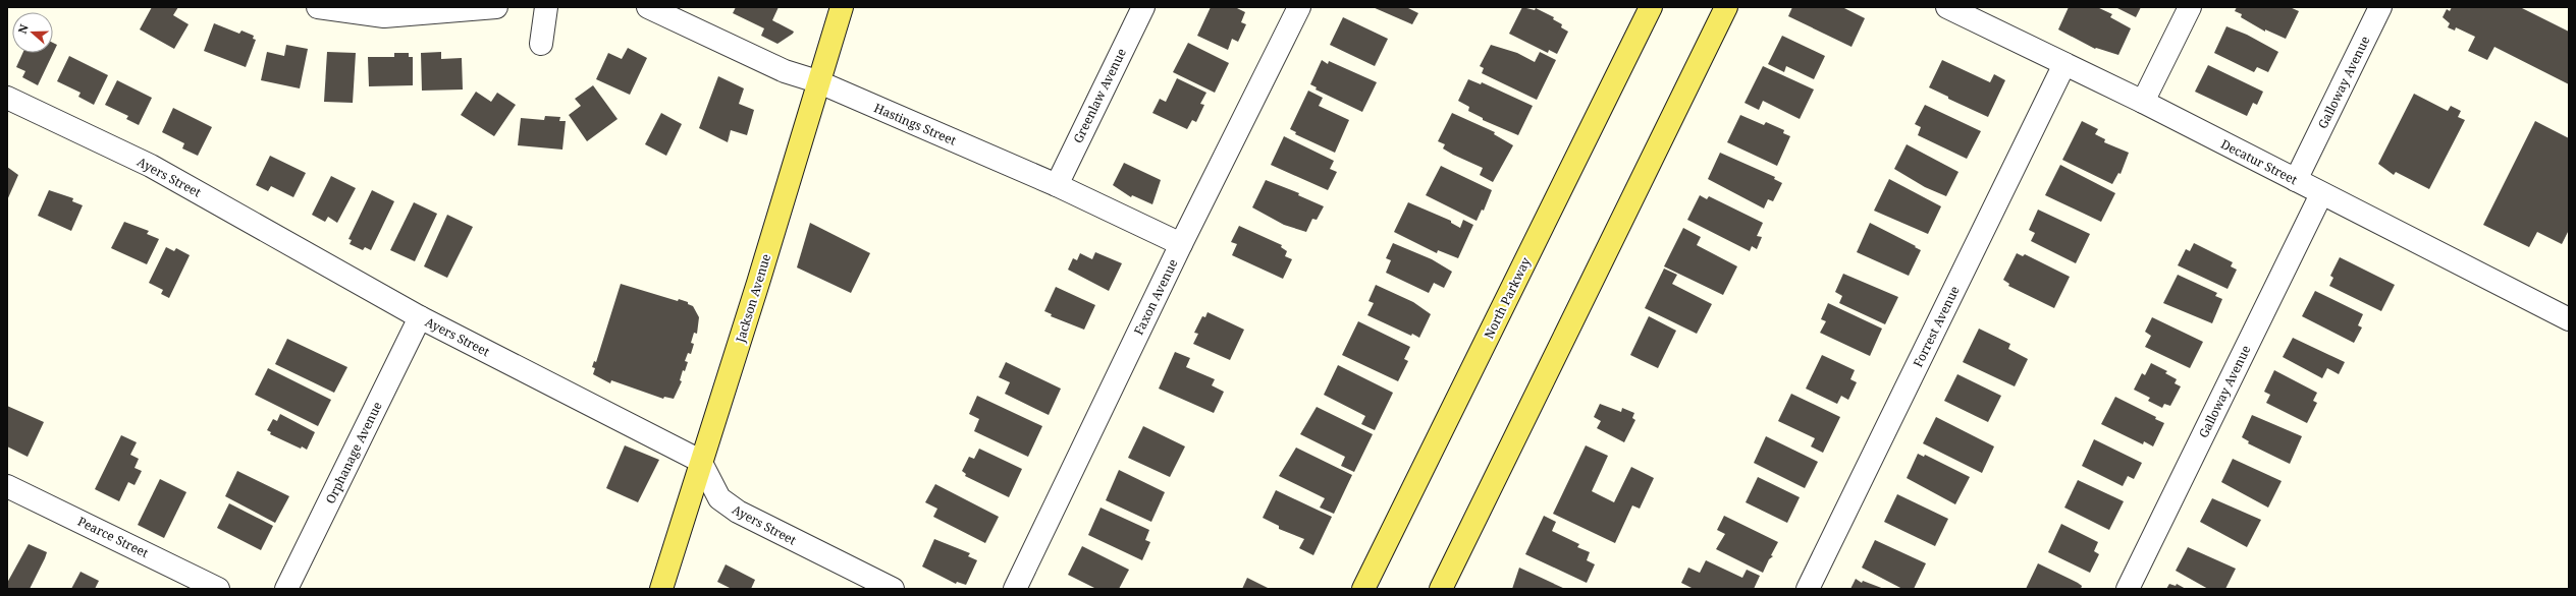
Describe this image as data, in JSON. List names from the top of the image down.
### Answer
{
  "streets": {
    "main road": ["Jackson Avenue", "North Parkway"],
    "street": [
      "Galloway Avenue",
      "Greenlaw Avenue",
      "Hastings Street",
      "Decatur Street",
      "Ayers Street",
      "Faxon Avenue",
      "Forrest Avenue",
      "Orphanage Avenue",
      "Pearce Street"
    ]
  },
  "crossings": [
    ["Galloway Avenue", "Decatur Street"],
    ["Greenlaw Avenue", "Hastings Street"],
    ["Hastings Street", "Faxon Avenue"],
    ["Hastings Street", "Jackson Avenue"],
    ["Decatur Street", "Forrest Avenue"],
    ["Ayers Street", "Jackson Avenue"],
    ["Ayers Street", "Orphanage Avenue"]
  ],
  "north": "left"
}
